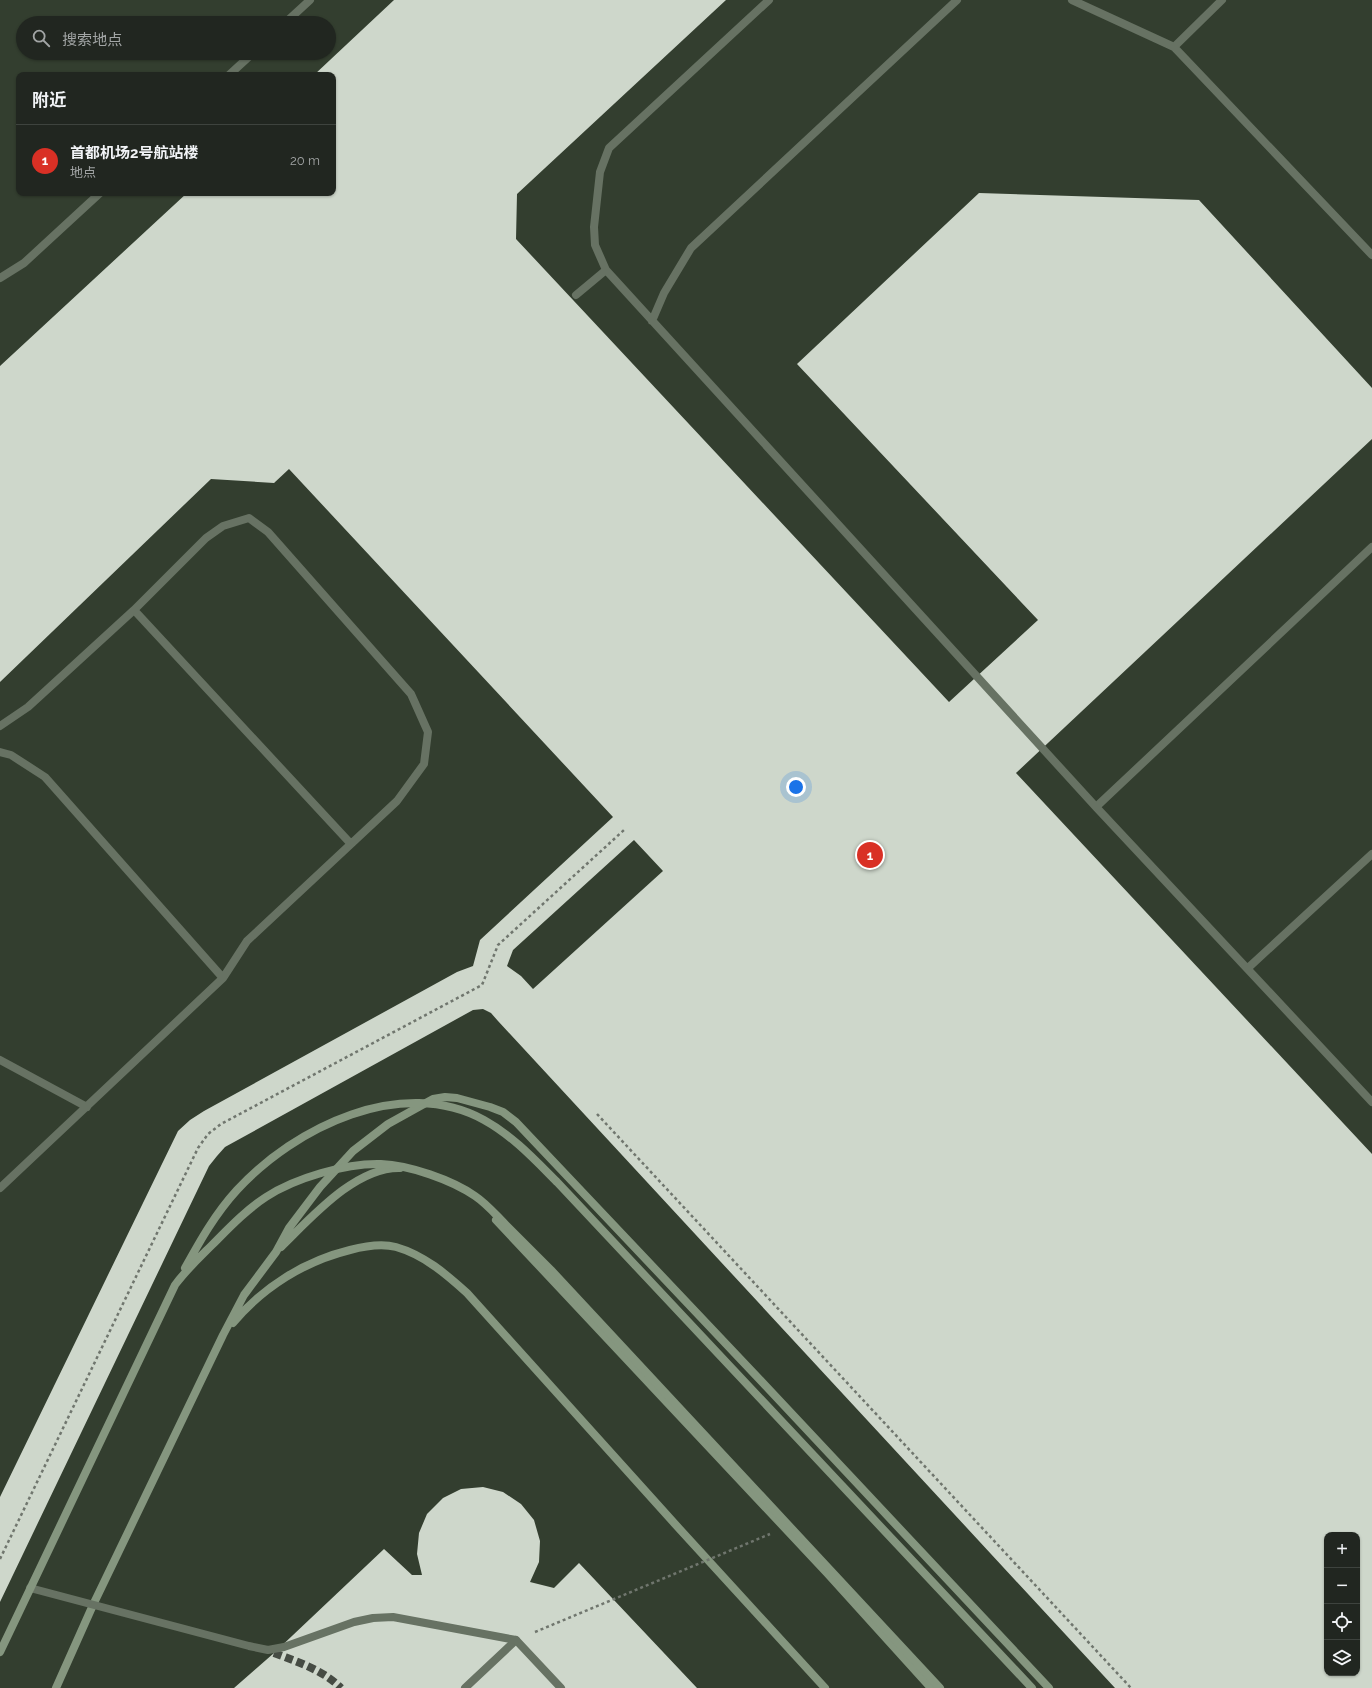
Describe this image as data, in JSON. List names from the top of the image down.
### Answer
{
  "page": {
    "search": "搜索地点",
    "heading": "附近",
    "list": [
      {
        "mark": "1",
        "name": "首都机场2号航站楼",
        "note": "地点",
        "value": "20 m"
      }
    ],
    "pins": "1",
    "map_buttons": ["+", "−"]
  }
}
